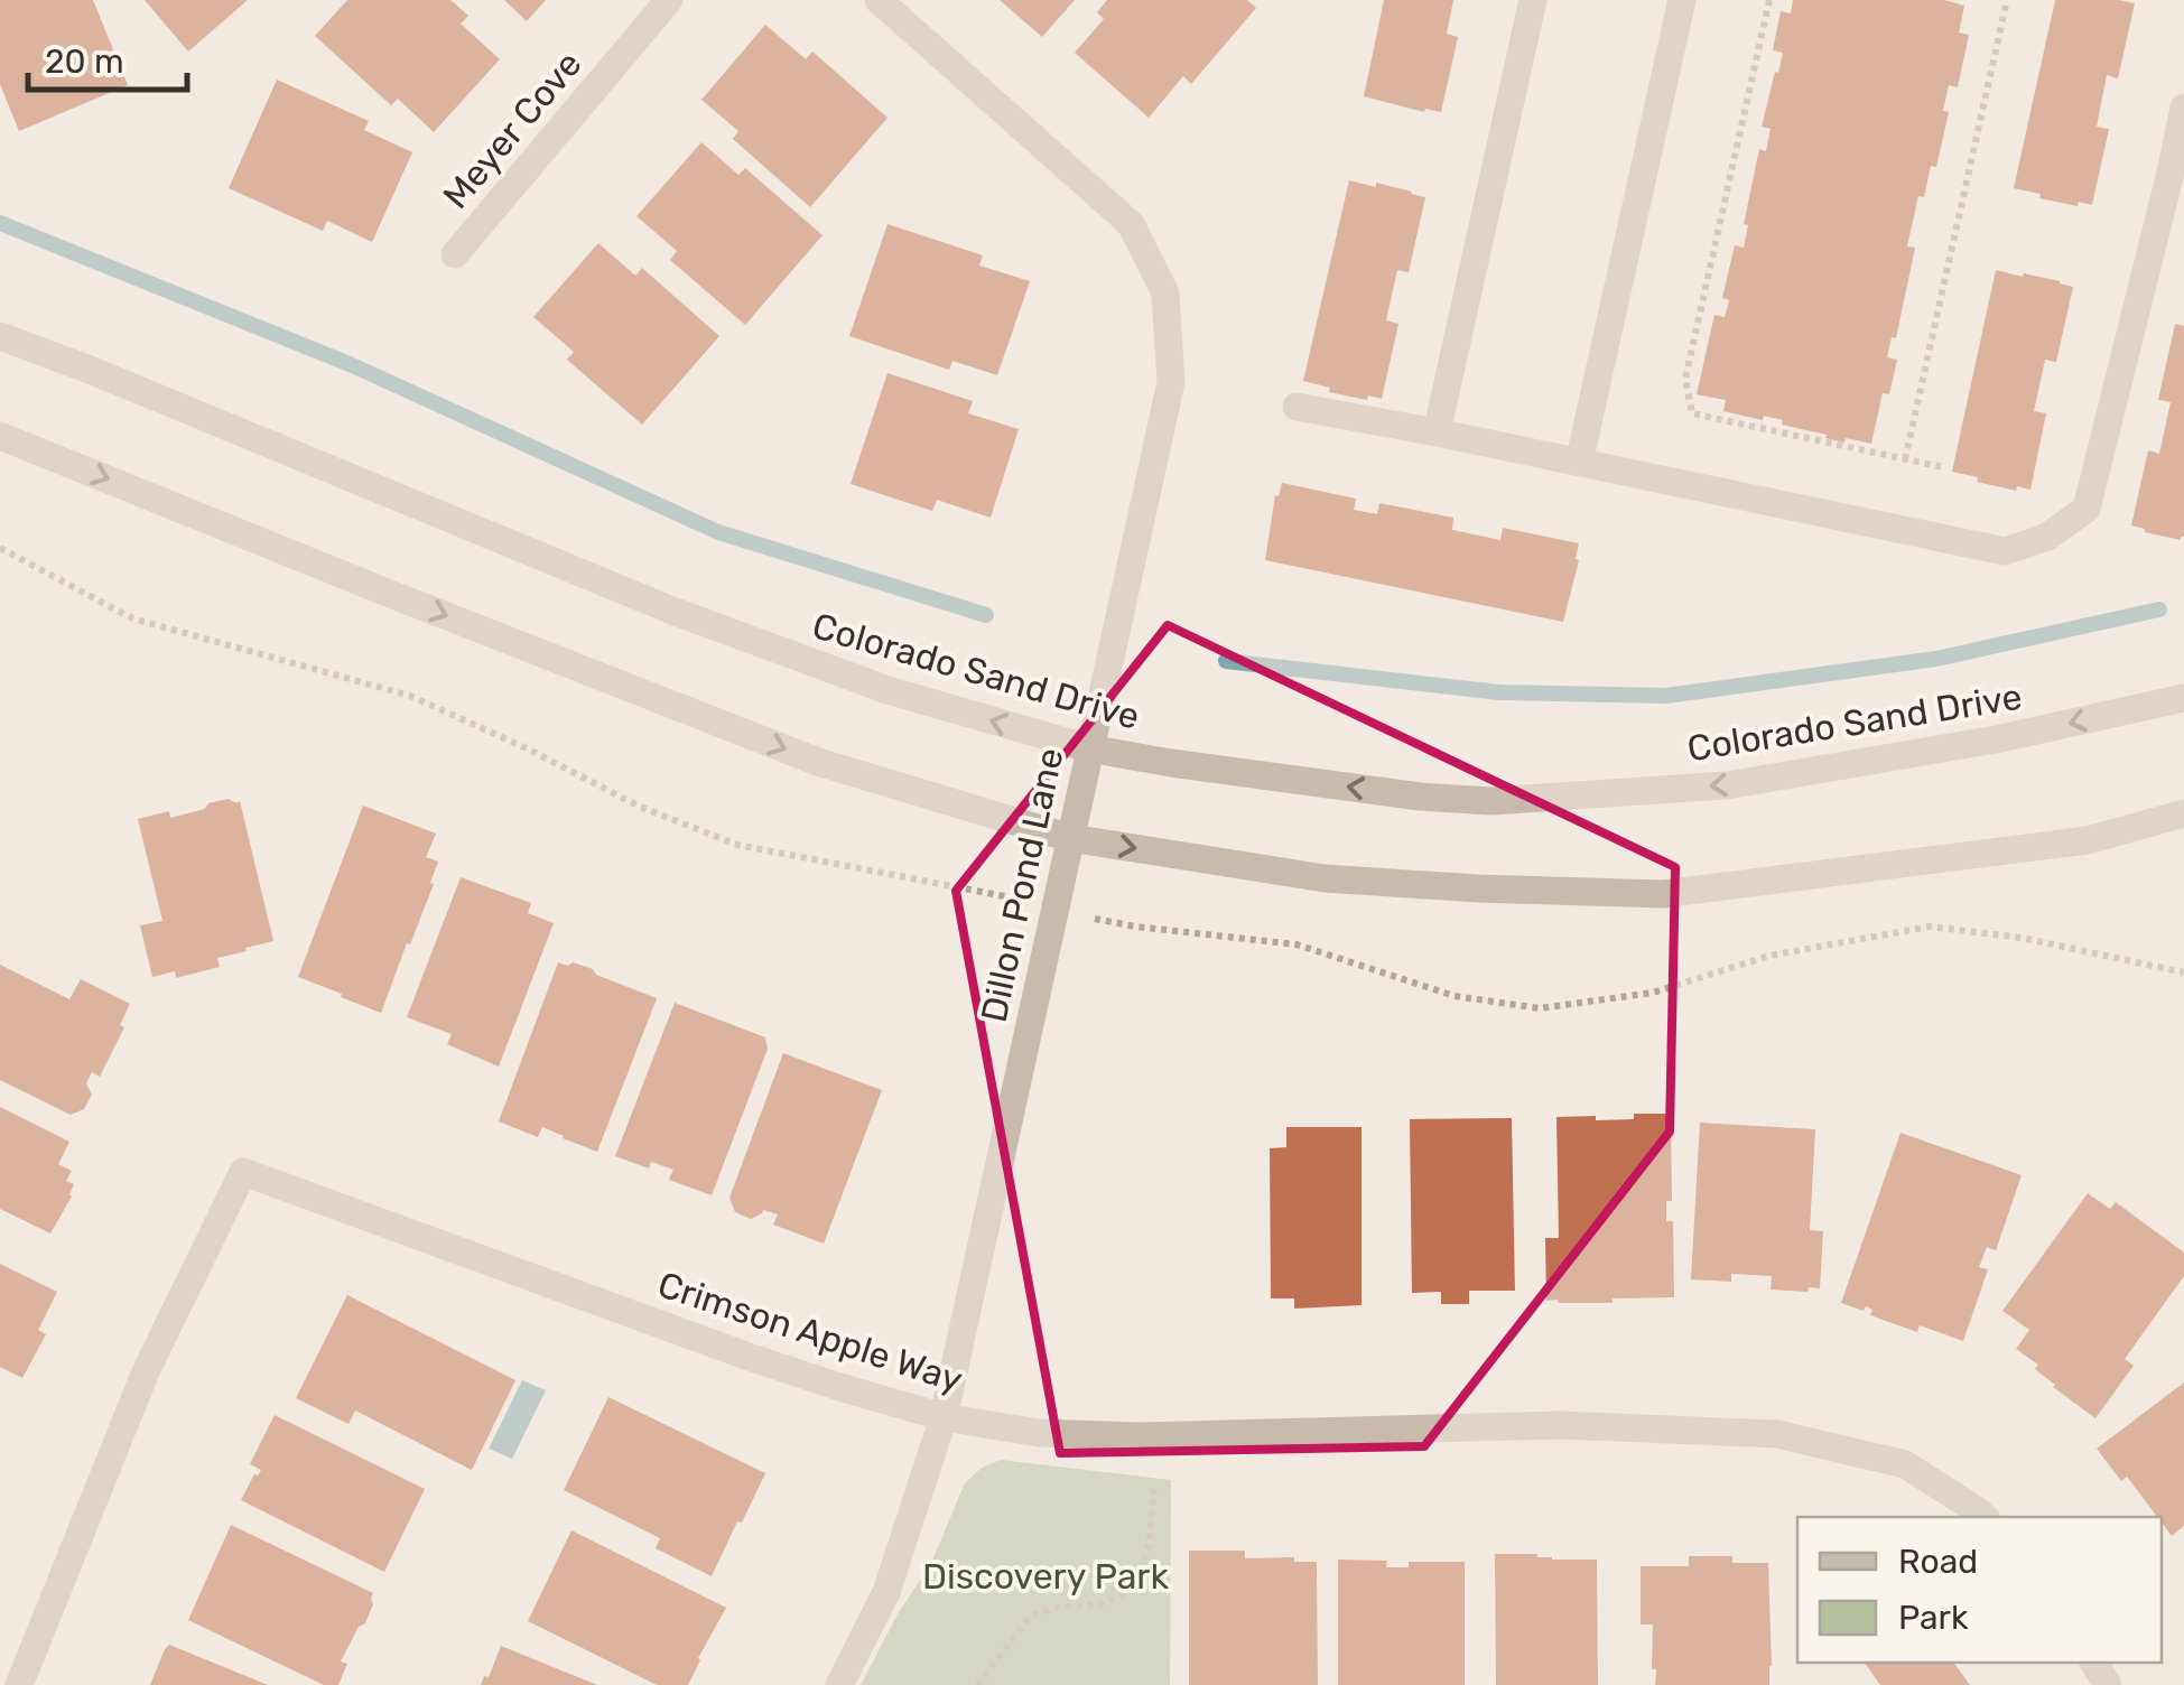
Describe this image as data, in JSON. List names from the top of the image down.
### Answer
{
  "streets": {
    "street": [
      "Meyer Cove",
      "Colorado Sand Drive",
      "Dillon Pond Lane",
      "Crimson Apple Way"
    ]
  },
  "crossings": [
    ["Colorado Sand Drive", "Dillon Pond Lane"],
    ["Dillon Pond Lane", "Crimson Apple Way"]
  ],
  "parks": ["Discovery Park"],
  "legend": ["Road", "Park"],
  "scale_bar": "20 m"
}
